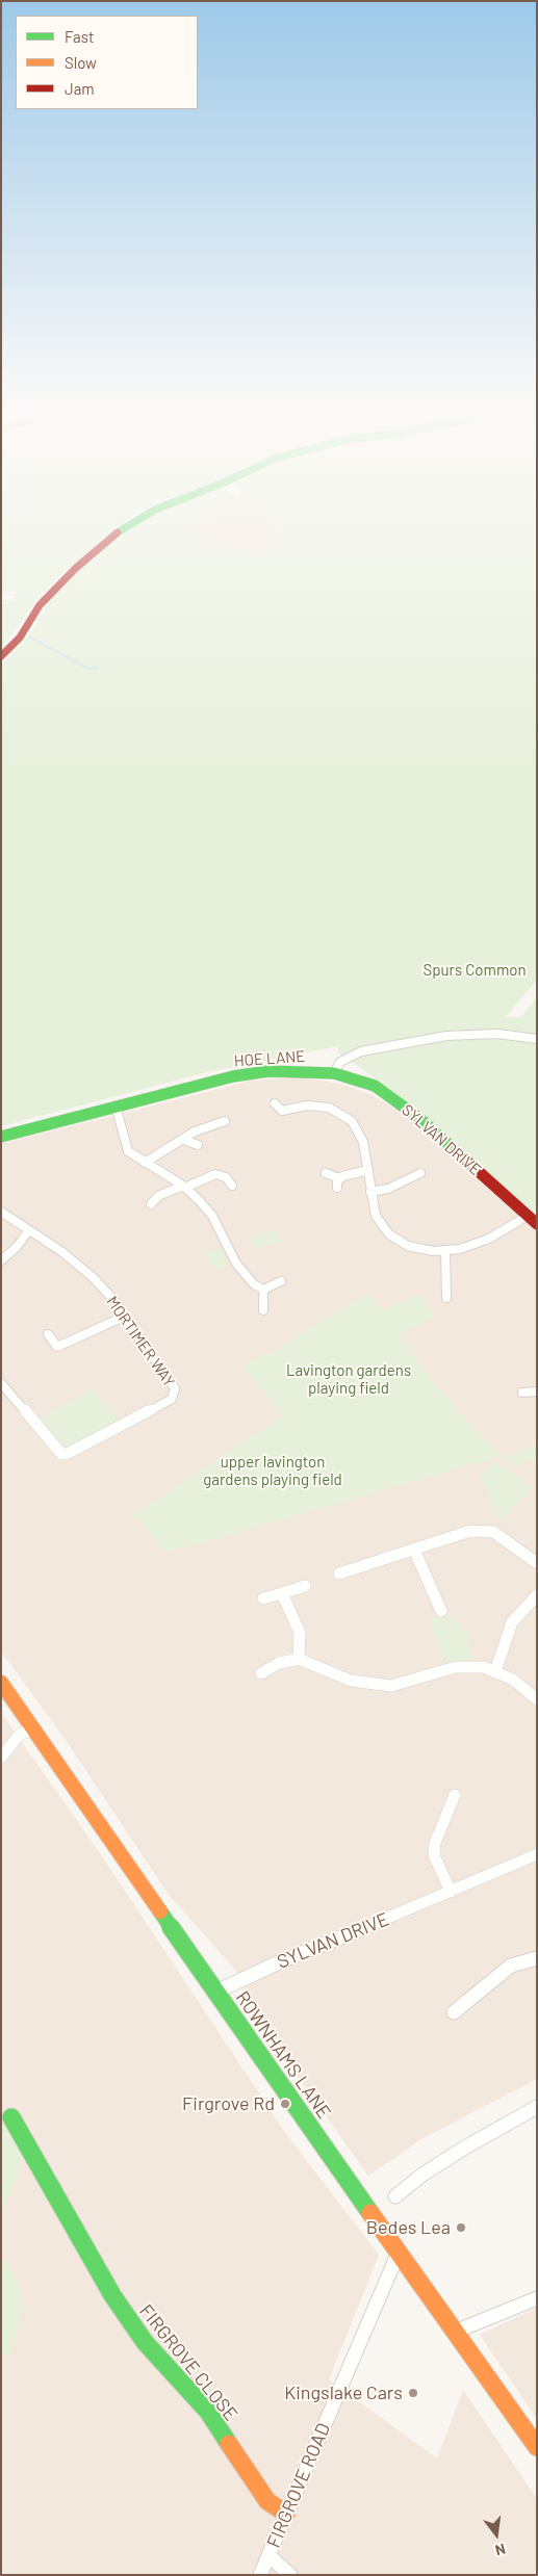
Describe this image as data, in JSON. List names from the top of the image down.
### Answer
{
  "streets": {
    "street": [
      "HOE LANE",
      "SYLVAN DRIVE",
      "MORTIMER WAY",
      "ROWNHAMS LANE",
      "FIRGROVE CLOSE",
      "FIRGROVE ROAD"
    ]
  },
  "crossings": [
    ["HOE LANE", "SYLVAN DRIVE"],
    ["SYLVAN DRIVE", "ROWNHAMS LANE"],
    ["ROWNHAMS LANE", "FIRGROVE ROAD"],
    ["FIRGROVE CLOSE", "FIRGROVE ROAD"]
  ],
  "parks": ["Spurs Common", "Lavington gardens playing field", "upper lavington gardens playing field"],
  "places": ["Firgrove Rd", "Bedes Lea", "Kingslake Cars"],
  "legend": ["Fast", "Slow", "Jam"],
  "north": "bottom"
}
